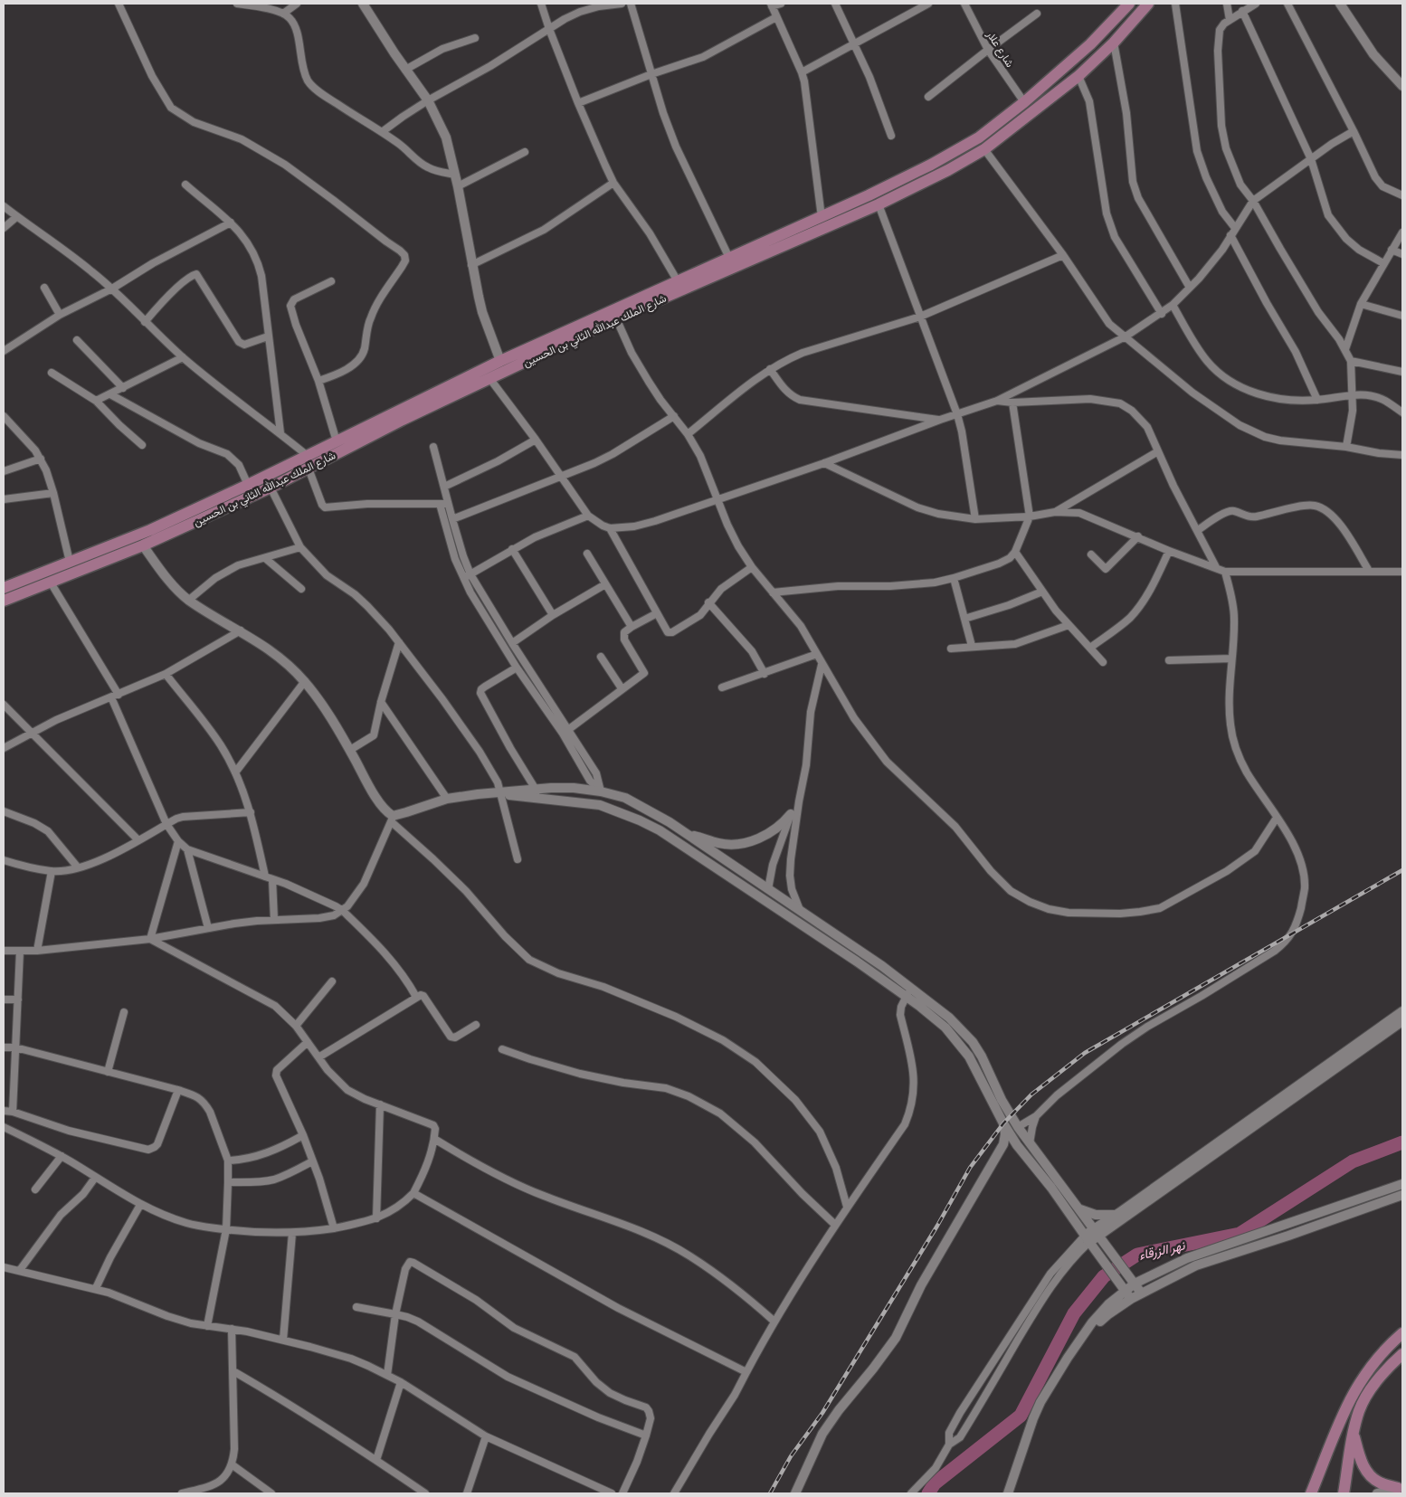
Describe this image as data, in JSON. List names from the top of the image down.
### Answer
{
  "streets": {
    "main road": ["شارع الملك عبدالله الثاني بن الحسين"],
    "street": ["شارع علار"]
  },
  "crossings": [
    ["شارع علار", "شارع الملك عبدالله الثاني بن الحسين"]
  ],
  "water": ["نهر الزرقاء"]
}
